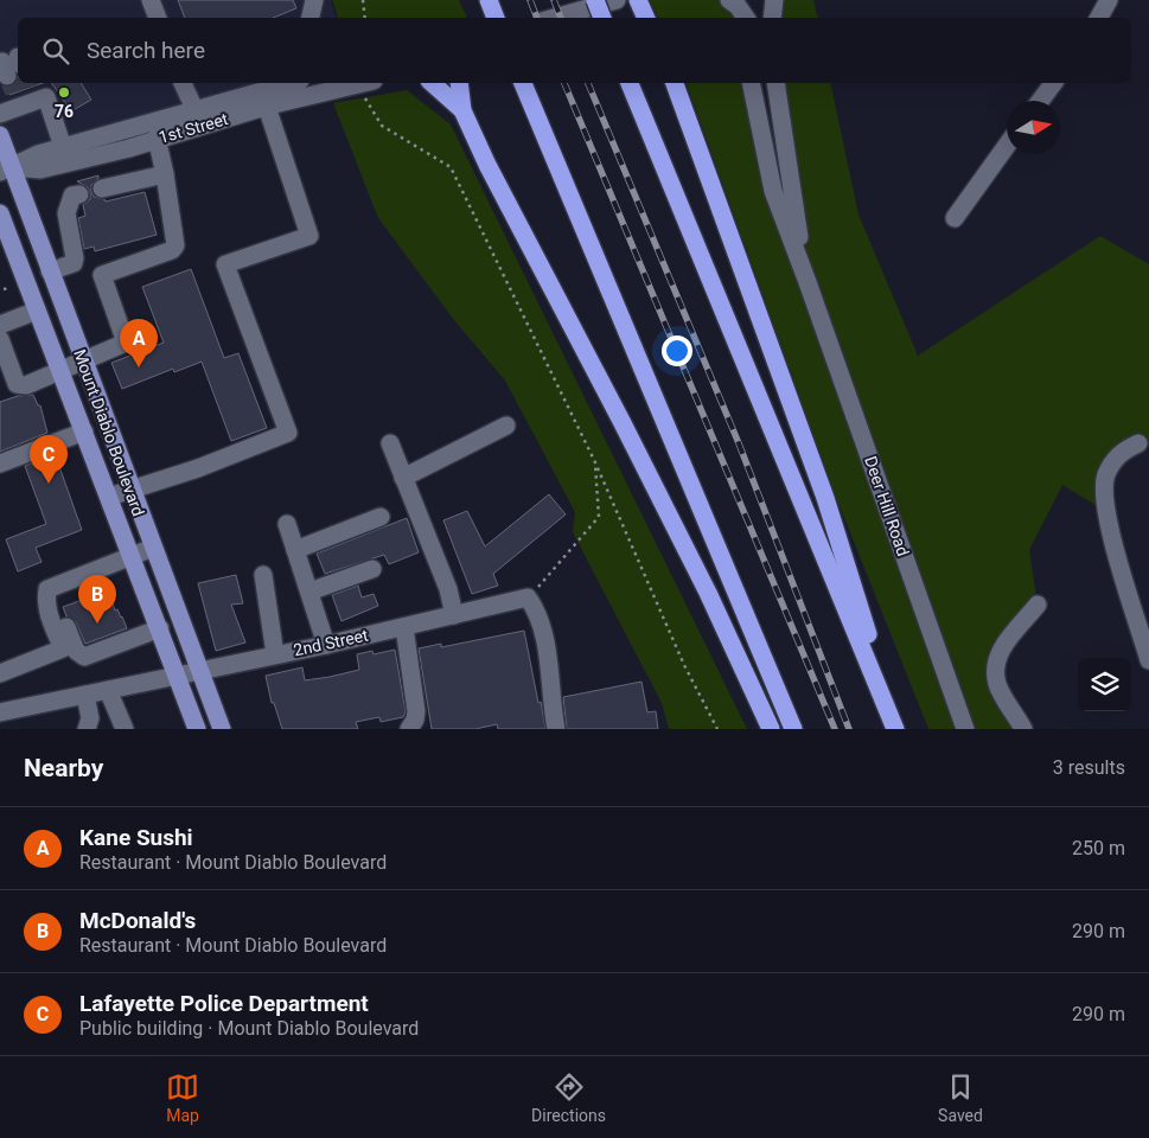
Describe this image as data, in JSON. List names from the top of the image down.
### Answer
{
  "streets": {
    "main road": ["Mount Diablo Boulevard"],
    "street": ["1st Street", "Deer Hill Road", "2nd Street"]
  },
  "crossings": [
    ["1st Street", "Mount Diablo Boulevard"],
    ["Mount Diablo Boulevard", "2nd Street"]
  ],
  "places": ["76"],
  "north": "right",
  "page": {
    "search": "Search here",
    "pins": ["A", "C", "B"],
    "heading": ["Nearby", "3 results"],
    "list": [
      {
        "mark": "A",
        "name": "Kane Sushi",
        "note": "Restaurant · Mount Diablo Boulevard",
        "value": "250 m"
      },
      {
        "mark": "B",
        "name": "McDonald's",
        "note": "Restaurant · Mount Diablo Boulevard",
        "value": "290 m"
      },
      {
        "mark": "C",
        "name": "Lafayette Police Department",
        "note": "Public building · Mount Diablo Boulevard",
        "value": "290 m"
      }
    ],
    "nav": ["Map", "Directions", "Saved"]
  }
}
